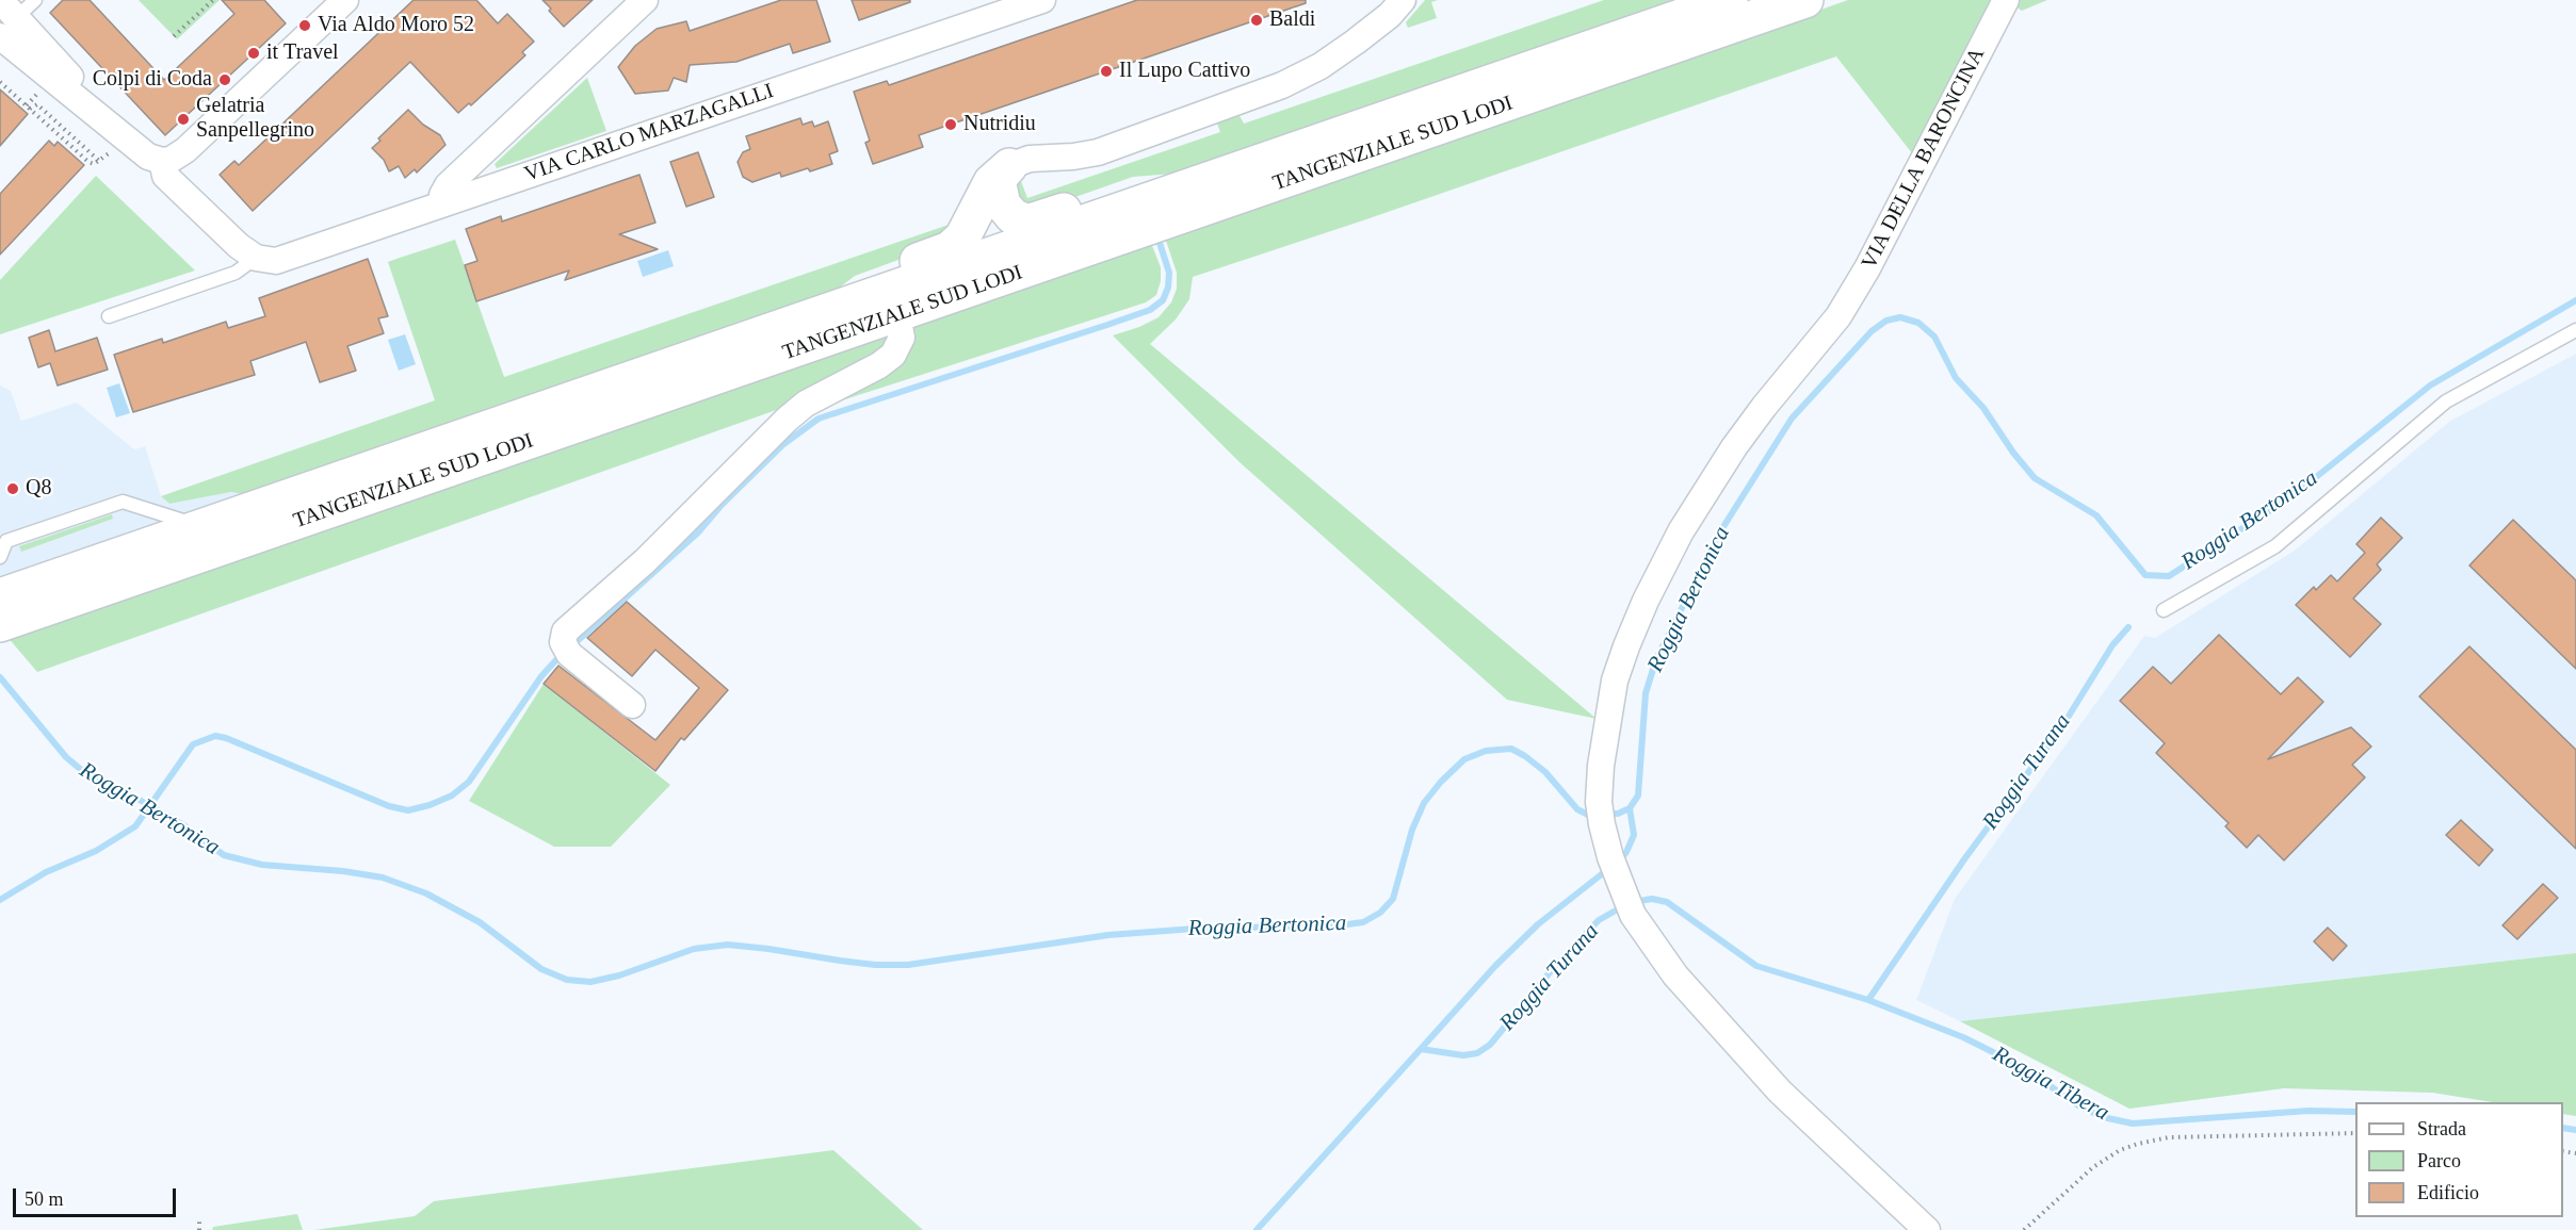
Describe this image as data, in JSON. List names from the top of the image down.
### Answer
{
  "streets": {
    "highway": ["TANGENZIALE SUD LODI"],
    "street": ["VIA CARLO MARZAGALLI", "VIA DELLA BARONCINA"]
  },
  "water": ["Roggia Bertonica", "Roggia Turana", "Roggia Tibera"],
  "places": [
    "Baldi",
    "Via Aldo Moro 52",
    "it Travel",
    "Il Lupo Cattivo",
    "Colpi di Coda",
    "Gelatria Sanpellegrino",
    "Nutridiu",
    "Q8"
  ],
  "legend": ["Strada", "Parco", "Edificio"],
  "scale_bar": "50 m"
}
